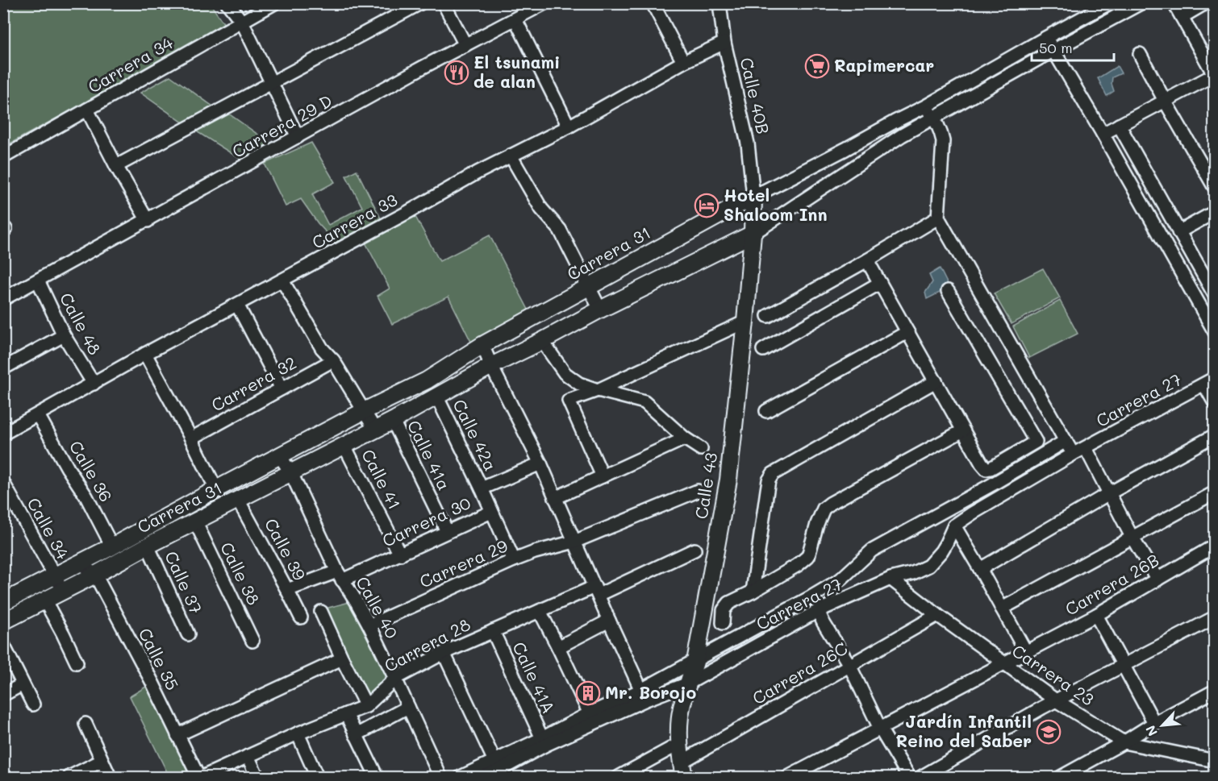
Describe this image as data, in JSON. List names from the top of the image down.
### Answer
{
  "streets": {
    "street": [
      "Carrera 34",
      "Calle 40B",
      "Carrera 29 D",
      "Carrera 33",
      "Carrera 31",
      "Calle 48",
      "Carrera 32",
      "Carrera 27",
      "Calle 42a",
      "Calle 41a",
      "Calle 36",
      "Calle 41",
      "Calle 43",
      "Carrera 30",
      "Calle 34",
      "Calle 39",
      "Carrera 29",
      "Calle 38",
      "Calle 37",
      "Carrera 26B",
      "Calle 40",
      "Carrera 28",
      "Calle 35",
      "Carrera 26C",
      "Carrera 23",
      "Calle 41A"
    ]
  },
  "crossings": [
    ["Calle 40B", "Carrera 33"],
    ["Calle 40B", "Carrera 31"],
    ["Calle 40B", "Calle 43"],
    ["Carrera 29 D", "Calle 48"],
    ["Carrera 33", "Calle 48"],
    ["Carrera 33", "Calle 36"],
    ["Carrera 31", "Calle 42a"],
    ["Carrera 31", "Calle 41a"],
    ["Carrera 31", "Calle 36"],
    ["Carrera 31", "Calle 41"],
    ["Carrera 31", "Calle 43"],
    ["Carrera 31", "Calle 34"],
    ["Carrera 31", "Calle 39"],
    ["Carrera 31", "Calle 38"],
    ["Carrera 31", "Calle 37"],
    ["Carrera 31", "Calle 40"],
    ["Carrera 31", "Calle 35"],
    ["Carrera 27", "Calle 43"],
    ["Carrera 27", "Carrera 23"],
    ["Carrera 27", "Calle 41A"],
    ["Calle 42a", "Carrera 30"],
    ["Calle 41a", "Carrera 30"],
    ["Calle 41", "Carrera 30"],
    ["Calle 43", "Carrera 26C"],
    ["Carrera 30", "Calle 39"],
    ["Carrera 30", "Calle 40"],
    ["Carrera 29", "Calle 40"],
    ["Carrera 26B", "Carrera 23"],
    ["Calle 40", "Carrera 28"],
    ["Carrera 28", "Calle 35"],
    ["Carrera 28", "Calle 41A"],
    ["Carrera 26C", "Carrera 23"]
  ],
  "places": {
    "supermarket": ["Rapimercar"],
    "restaurant": ["El tsunami de alan"],
    "hotel": ["Hotel Shaloom Inn"],
    "building": ["Mr. Borojo"],
    "school or university": ["Jardín Infantil Reino del Saber"]
  },
  "scale_bar": "50 m",
  "north": "bottom left"
}
